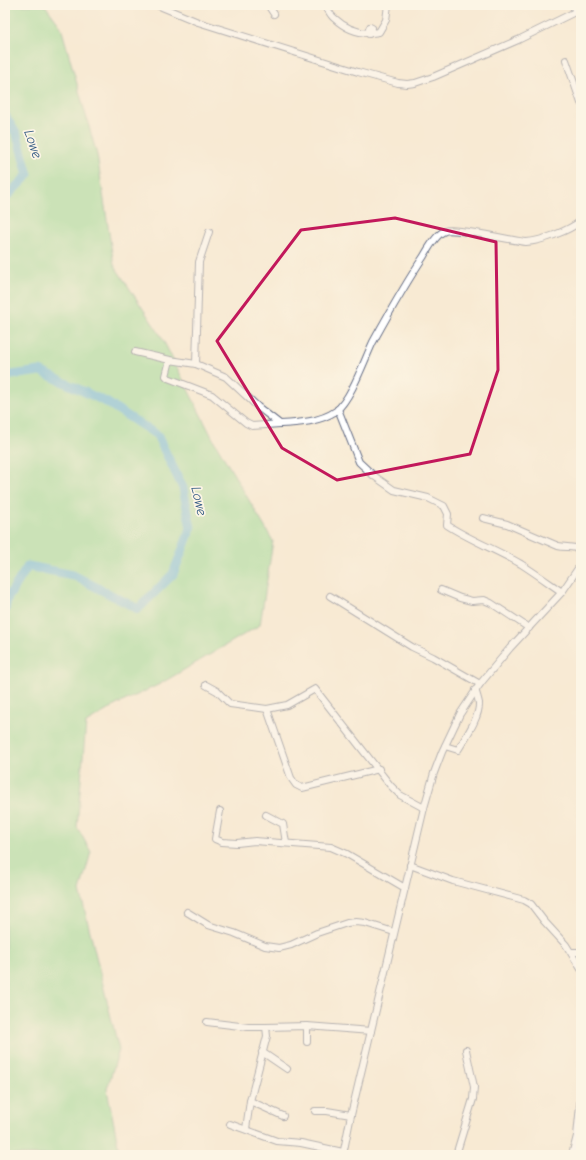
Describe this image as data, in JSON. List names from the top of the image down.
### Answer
{
  "water": ["Lowe"]
}
